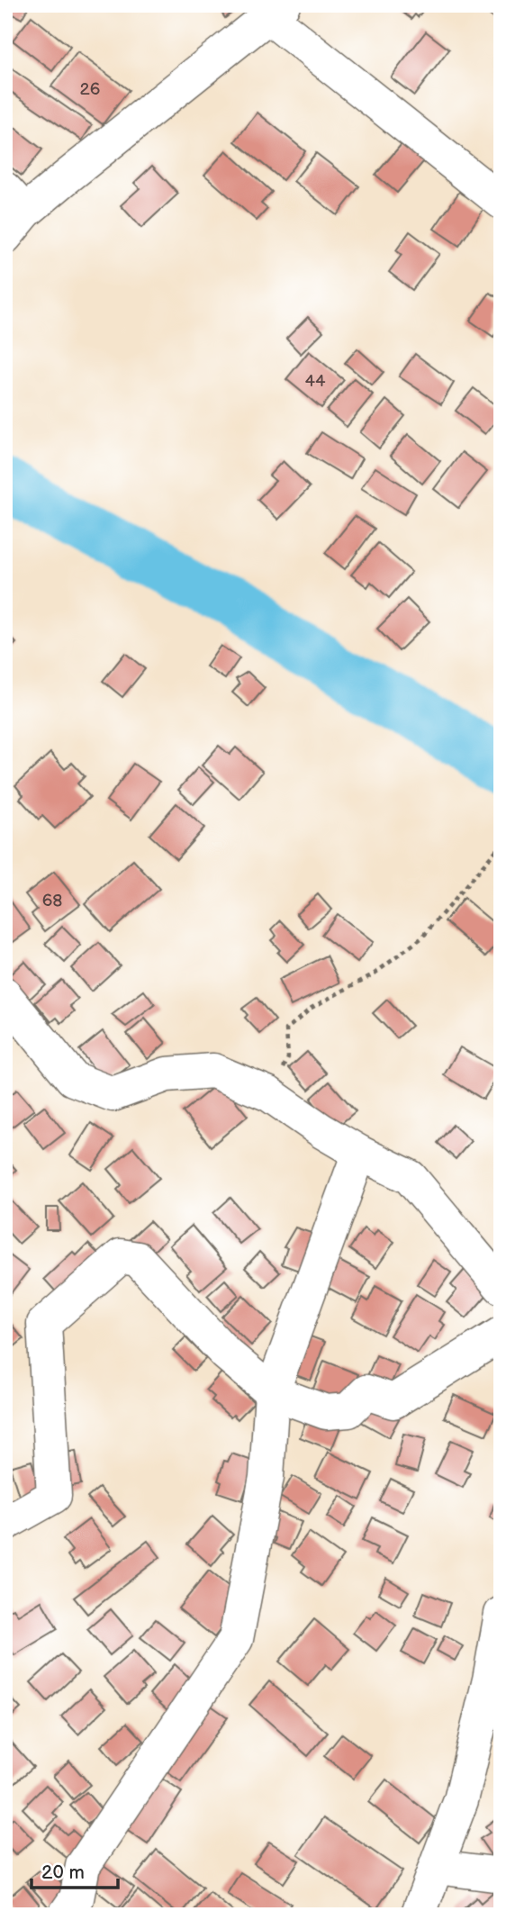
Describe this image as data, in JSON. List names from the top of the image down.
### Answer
{
  "house_numbers": ["26", "44", "68"],
  "scale_bar": "20 m"
}
